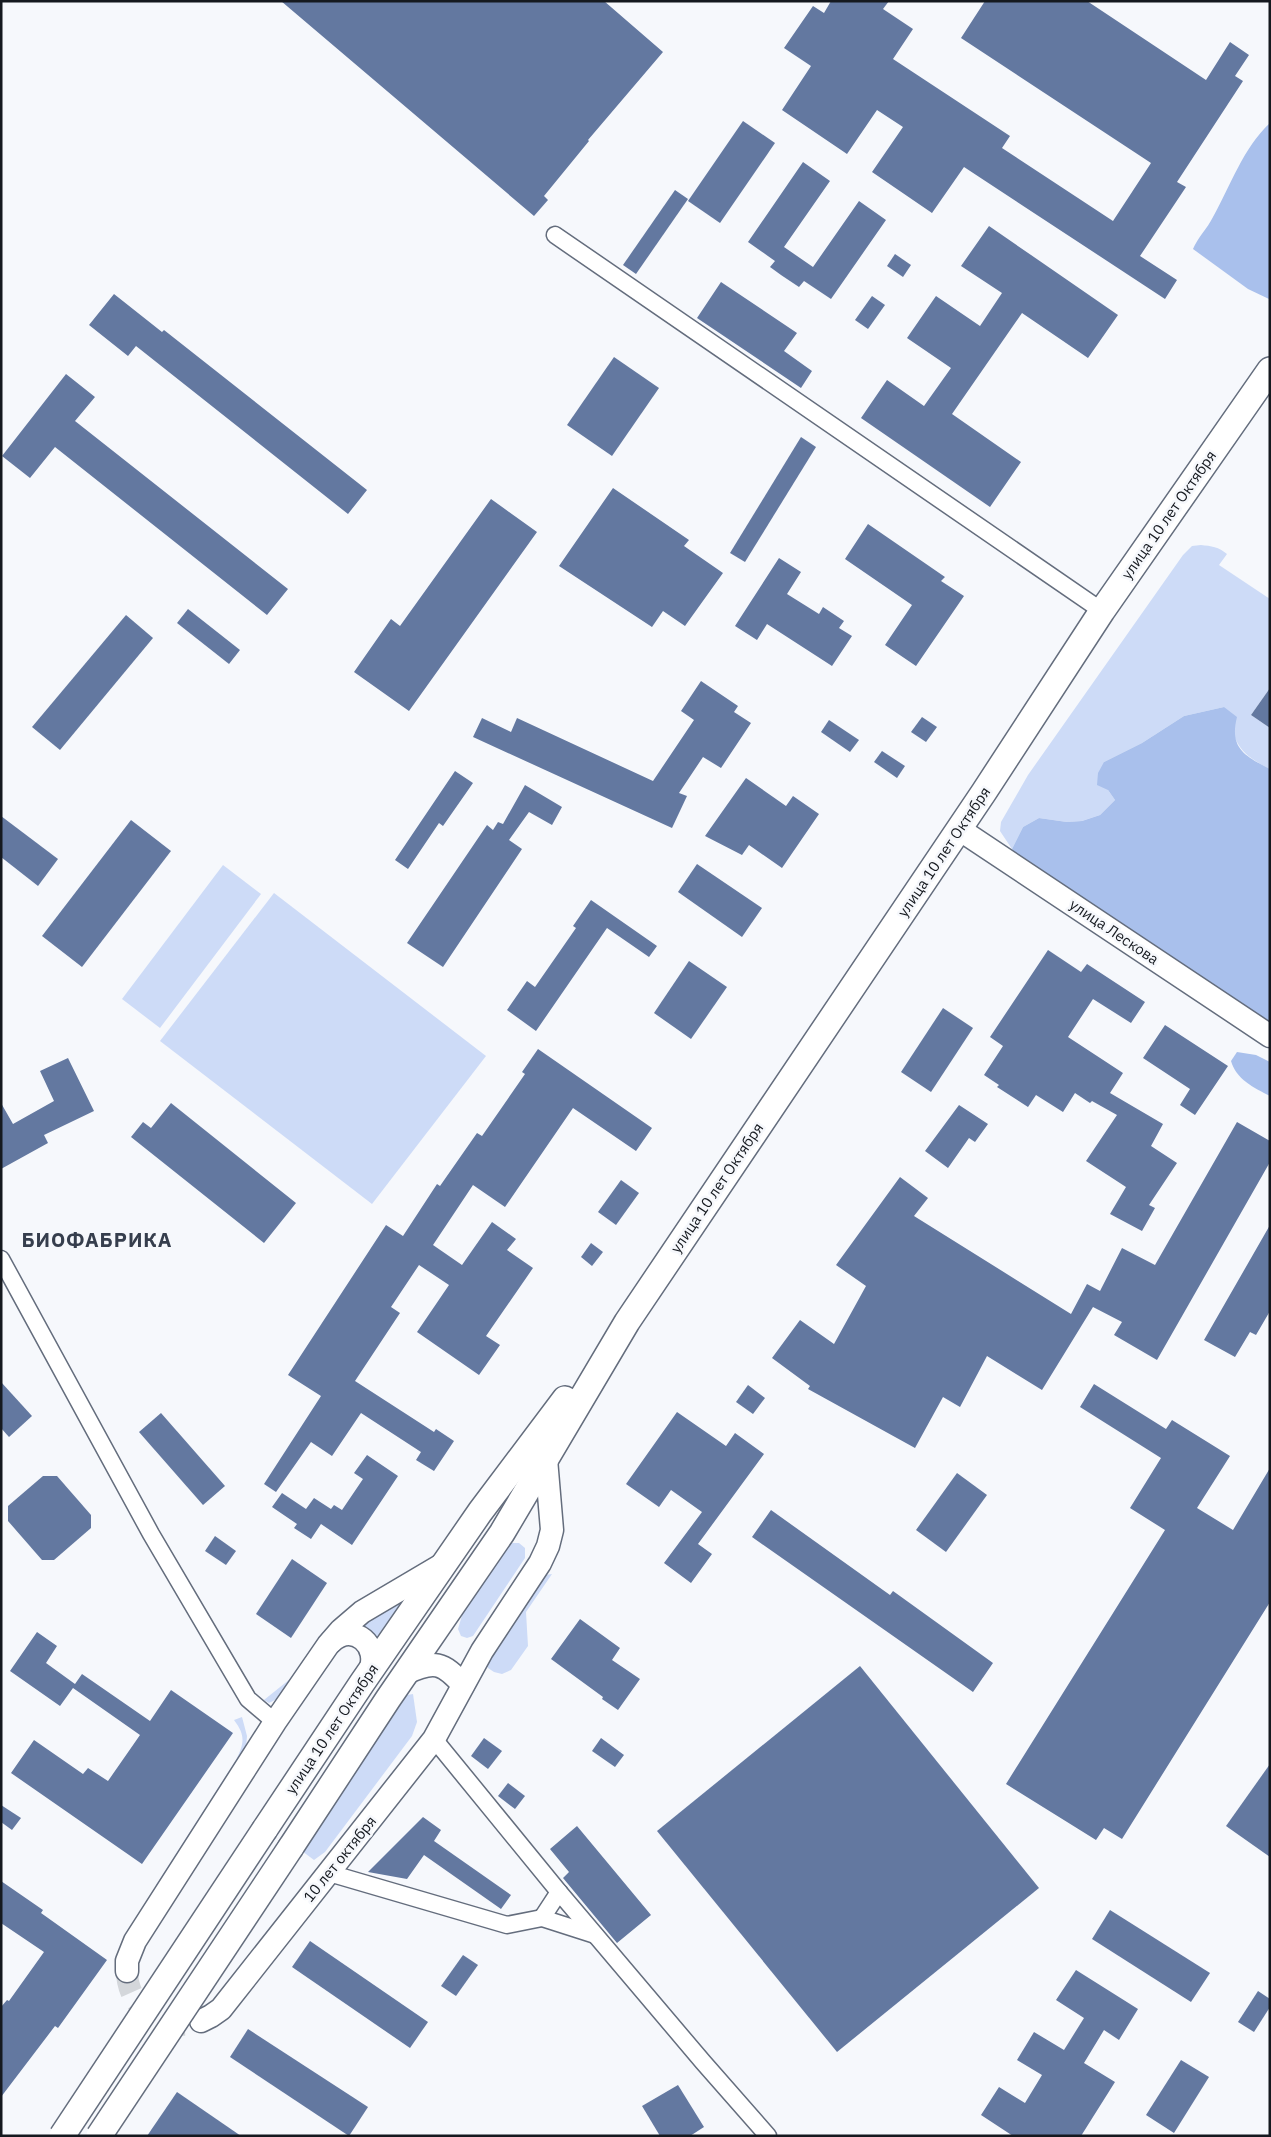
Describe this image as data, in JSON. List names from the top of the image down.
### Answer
{
  "streets": {
    "main road": ["улица 10 лет Октября"],
    "street": ["улица Лескова", "10 лет октября"]
  },
  "crossings": [
    ["улица 10 лет Октября", "улица Лескова"],
    ["улица 10 лет Октября", "10 лет октября"]
  ],
  "districts": ["БИОФАБРИКА"]
}
